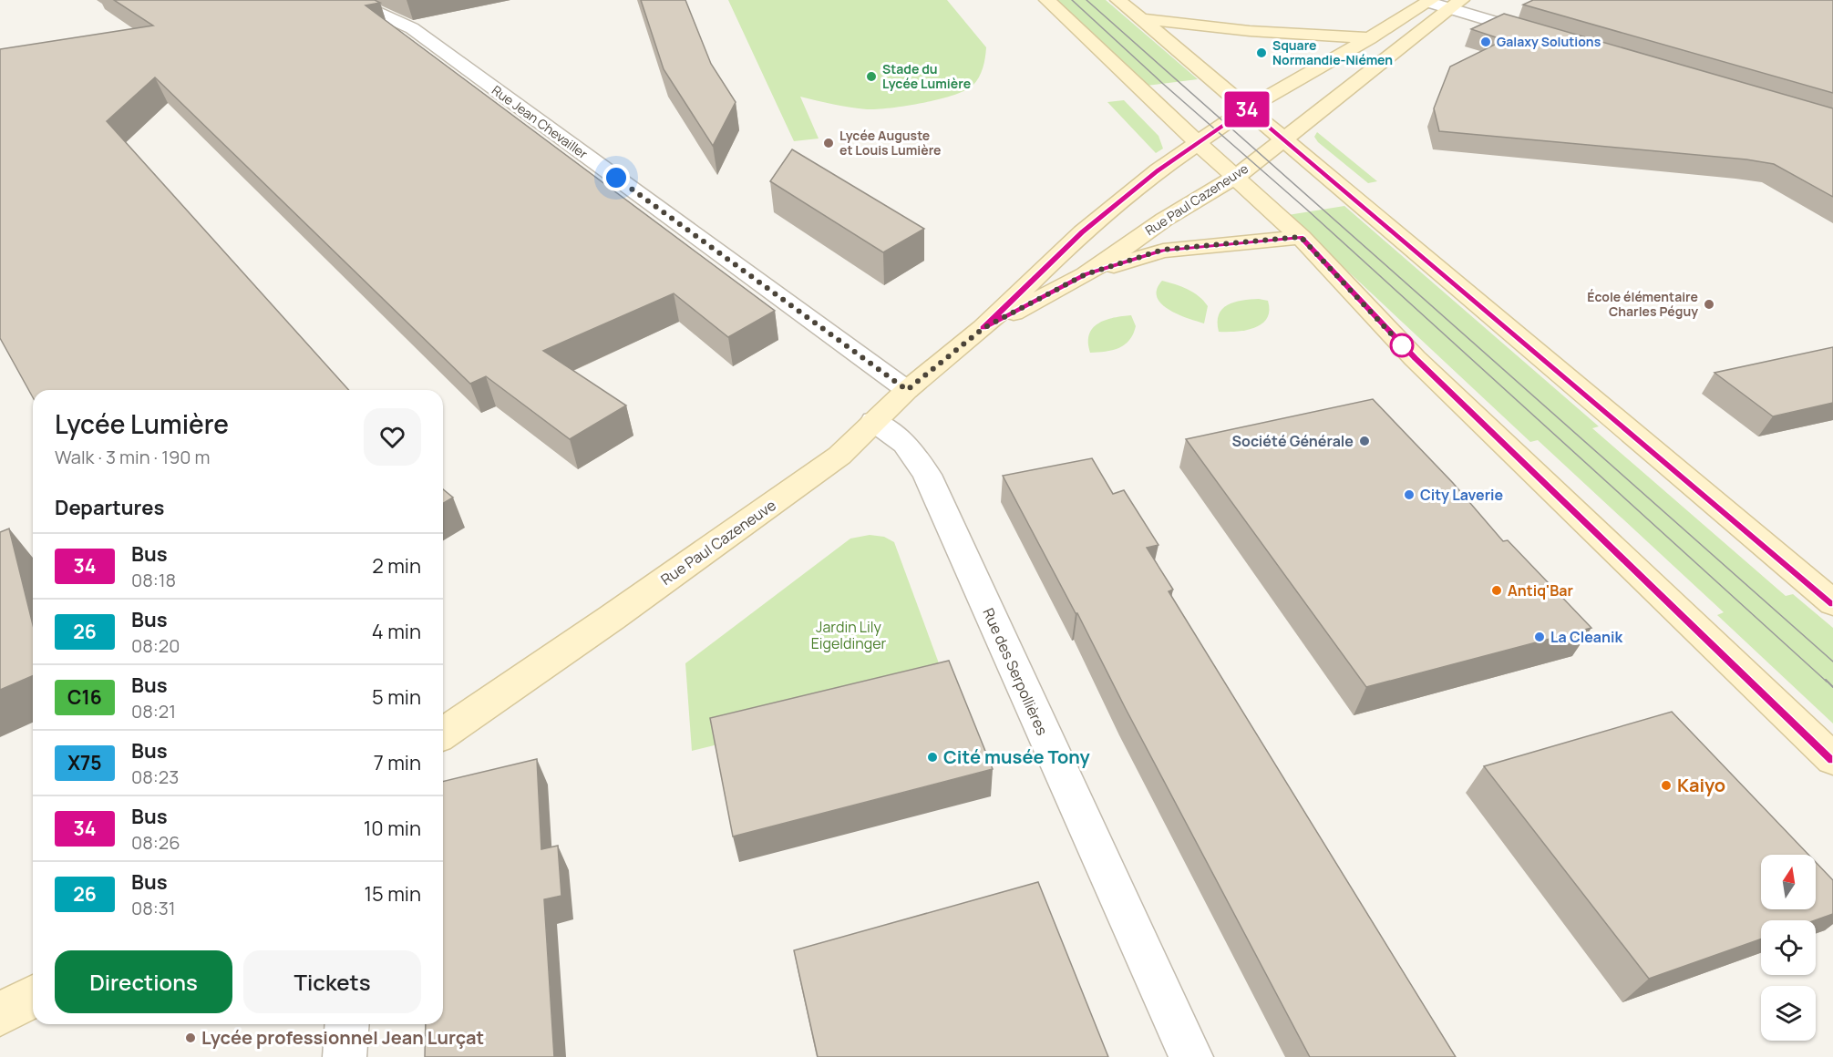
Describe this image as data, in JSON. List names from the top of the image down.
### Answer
{
  "streets": {
    "street": ["Rue Jean Chevailler", "Rue Paul Cazeneuve", "Rue des Serpollières"]
  },
  "crossings": [
    ["Rue Jean Chevailler", "Rue Paul Cazeneuve"],
    ["Rue Paul Cazeneuve", "Rue des Serpollières"]
  ],
  "parks": ["Jardin Lily Eigeldinger"],
  "places": [
    "Galaxy Solutions",
    "Square Normandie-Niémen",
    "Stade du Lycée Lumière",
    "Lycée Auguste et Louis Lumière",
    "École élémentaire Charles Péguy",
    "Société Générale",
    "City Laverie",
    "Antiq'Bar",
    "La Cleanik",
    "Cité musée Tony",
    "Kaiyo",
    "Lycée professionnel Jean Lurçat"
  ],
  "lines": ["bus line 34"],
  "north": "top",
  "page": {
    "on_map": "34",
    "heading": [
      ["Lycée Lumière", "Walk · 3 min · 190 m"],
      "Departures"
    ],
    "list": [
      {
        "mark": "34",
        "name": "Bus",
        "note": "08:18",
        "value": "2 min"
      },
      {
        "mark": "26",
        "name": "Bus",
        "note": "08:20",
        "value": "4 min"
      },
      {
        "mark": "C16",
        "name": "Bus",
        "note": "08:21",
        "value": "5 min"
      },
      {
        "mark": "X75",
        "name": "Bus",
        "note": "08:23",
        "value": "7 min"
      },
      {
        "mark": "34",
        "name": "Bus",
        "note": "08:26",
        "value": "10 min"
      },
      {
        "mark": "26",
        "name": "Bus",
        "note": "08:31",
        "value": "15 min"
      }
    ],
    "buttons": ["Directions", "Tickets"]
  }
}
